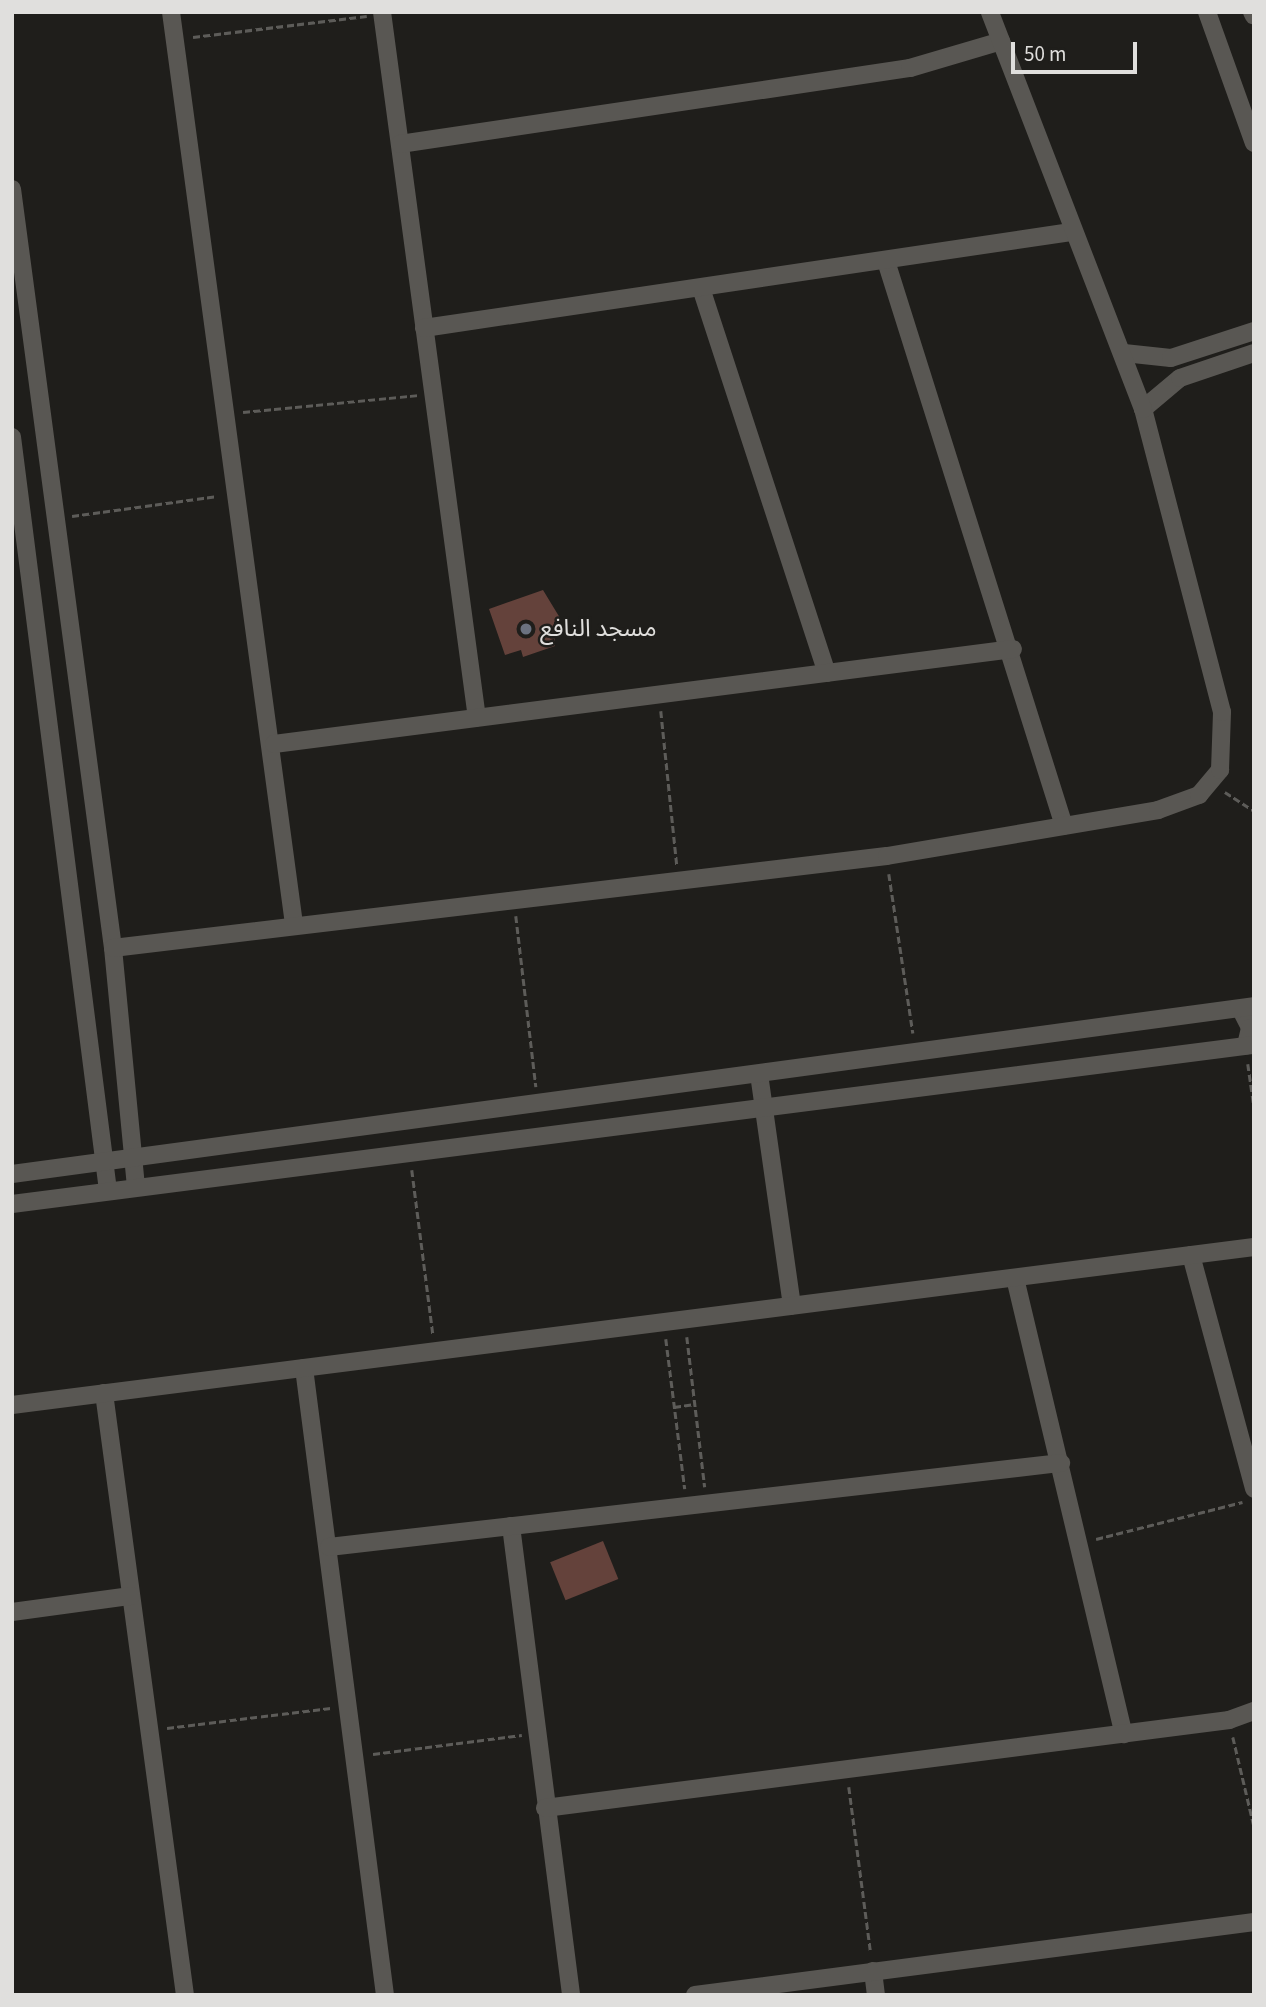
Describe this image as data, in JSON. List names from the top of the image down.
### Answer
{
  "places": ["مسجد النافع"],
  "scale_bar": "50 m"
}
